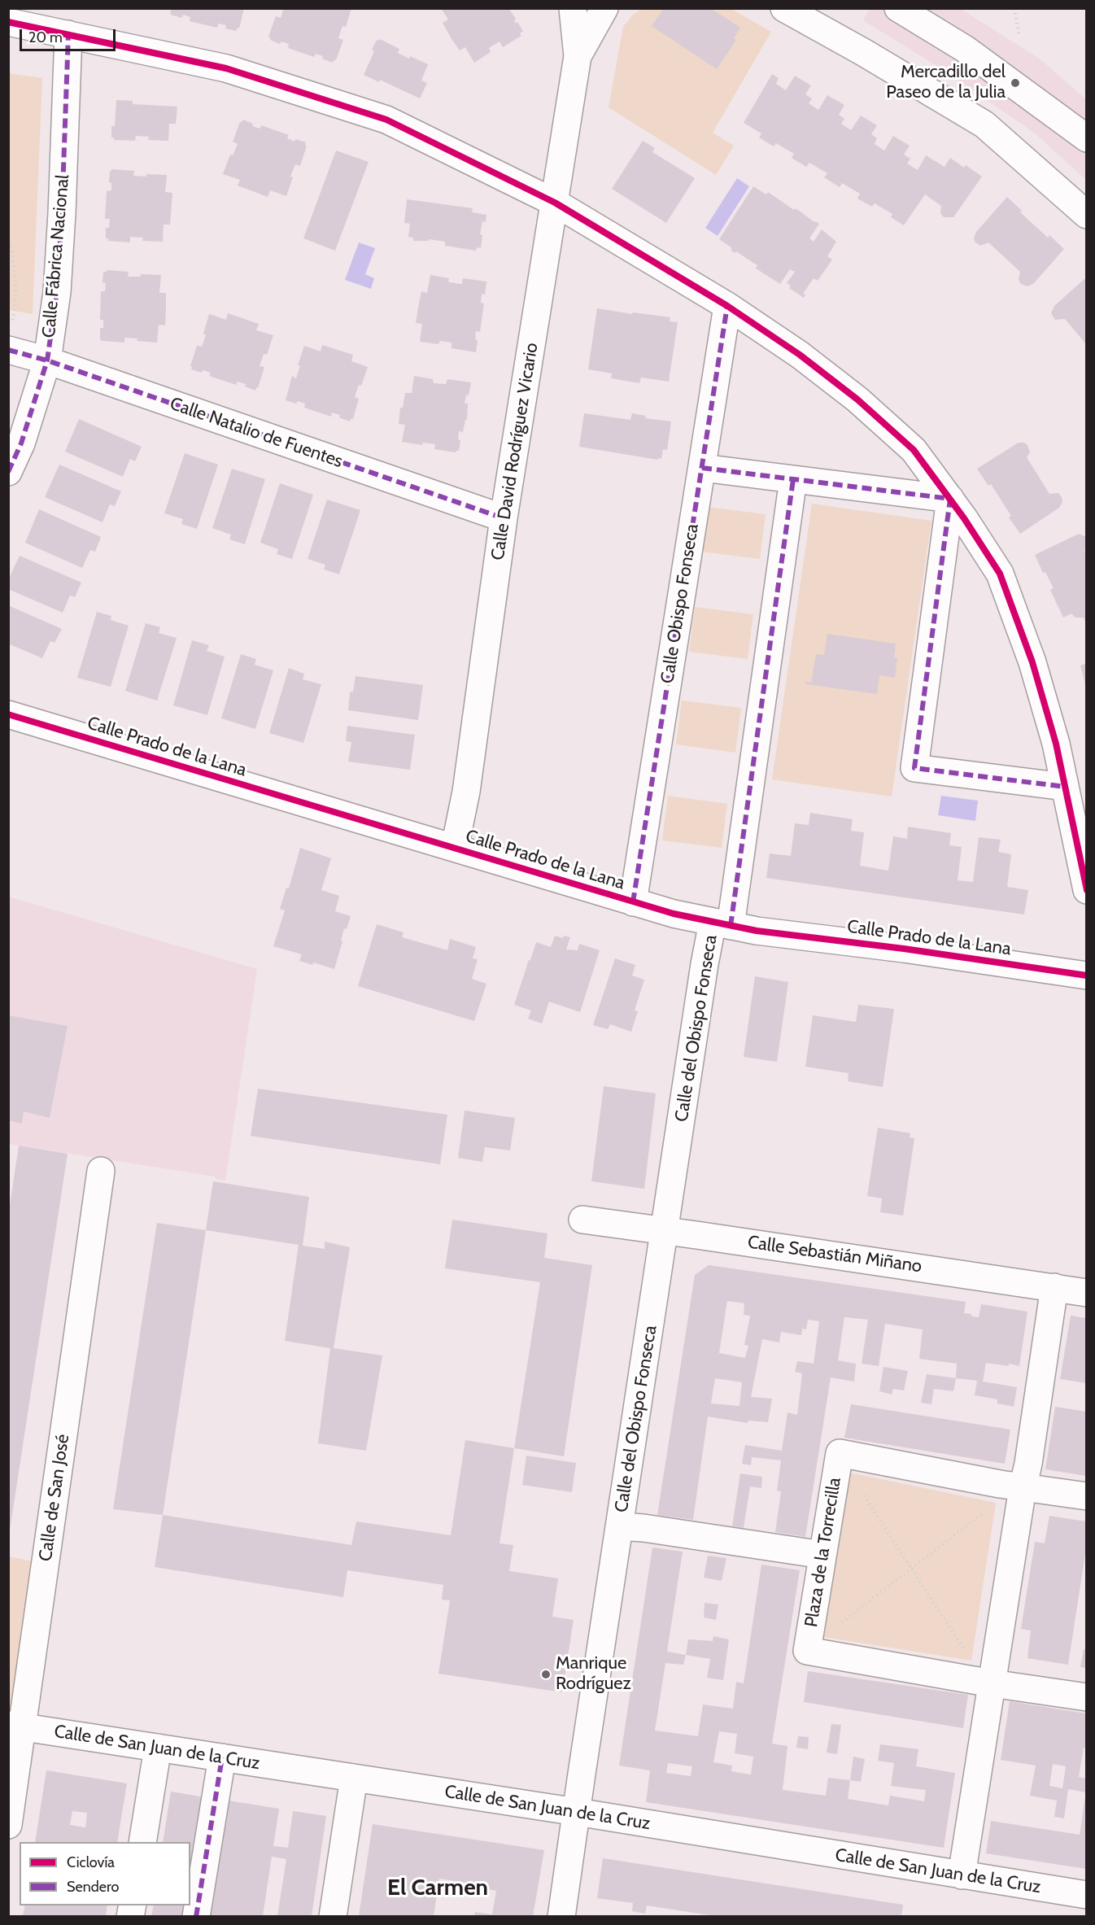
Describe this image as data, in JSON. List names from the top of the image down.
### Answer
{
  "streets": {
    "street": [
      "Calle Fábrica Nacional",
      "Calle Natalio de Fuentes",
      "Calle David Rodríguez Vicario",
      "Calle Obispo Fonseca",
      "Calle Prado de la Lana",
      "Calle del Obispo Fonseca",
      "Calle Sebastián Miñano",
      "Calle de San José",
      "Plaza de la Torrecilla",
      "Calle de San Juan de la Cruz"
    ]
  },
  "crossings": [
    ["Calle Fábrica Nacional", "Calle Natalio de Fuentes"],
    ["Calle Natalio de Fuentes", "Calle David Rodríguez Vicario"],
    ["Calle David Rodríguez Vicario", "Calle Prado de la Lana"],
    ["Calle Obispo Fonseca", "Calle Prado de la Lana"],
    ["Calle Prado de la Lana", "Calle del Obispo Fonseca"],
    ["Calle del Obispo Fonseca", "Calle Sebastián Miñano"],
    ["Calle del Obispo Fonseca", "Calle de San Juan de la Cruz"],
    ["Calle de San José", "Calle de San Juan de la Cruz"]
  ],
  "districts": ["El Carmen"],
  "places": ["Mercadillo del Paseo de la Julia", "Manrique Rodríguez"],
  "legend": ["Ciclovía", "Sendero"],
  "scale_bar": "20 m"
}
